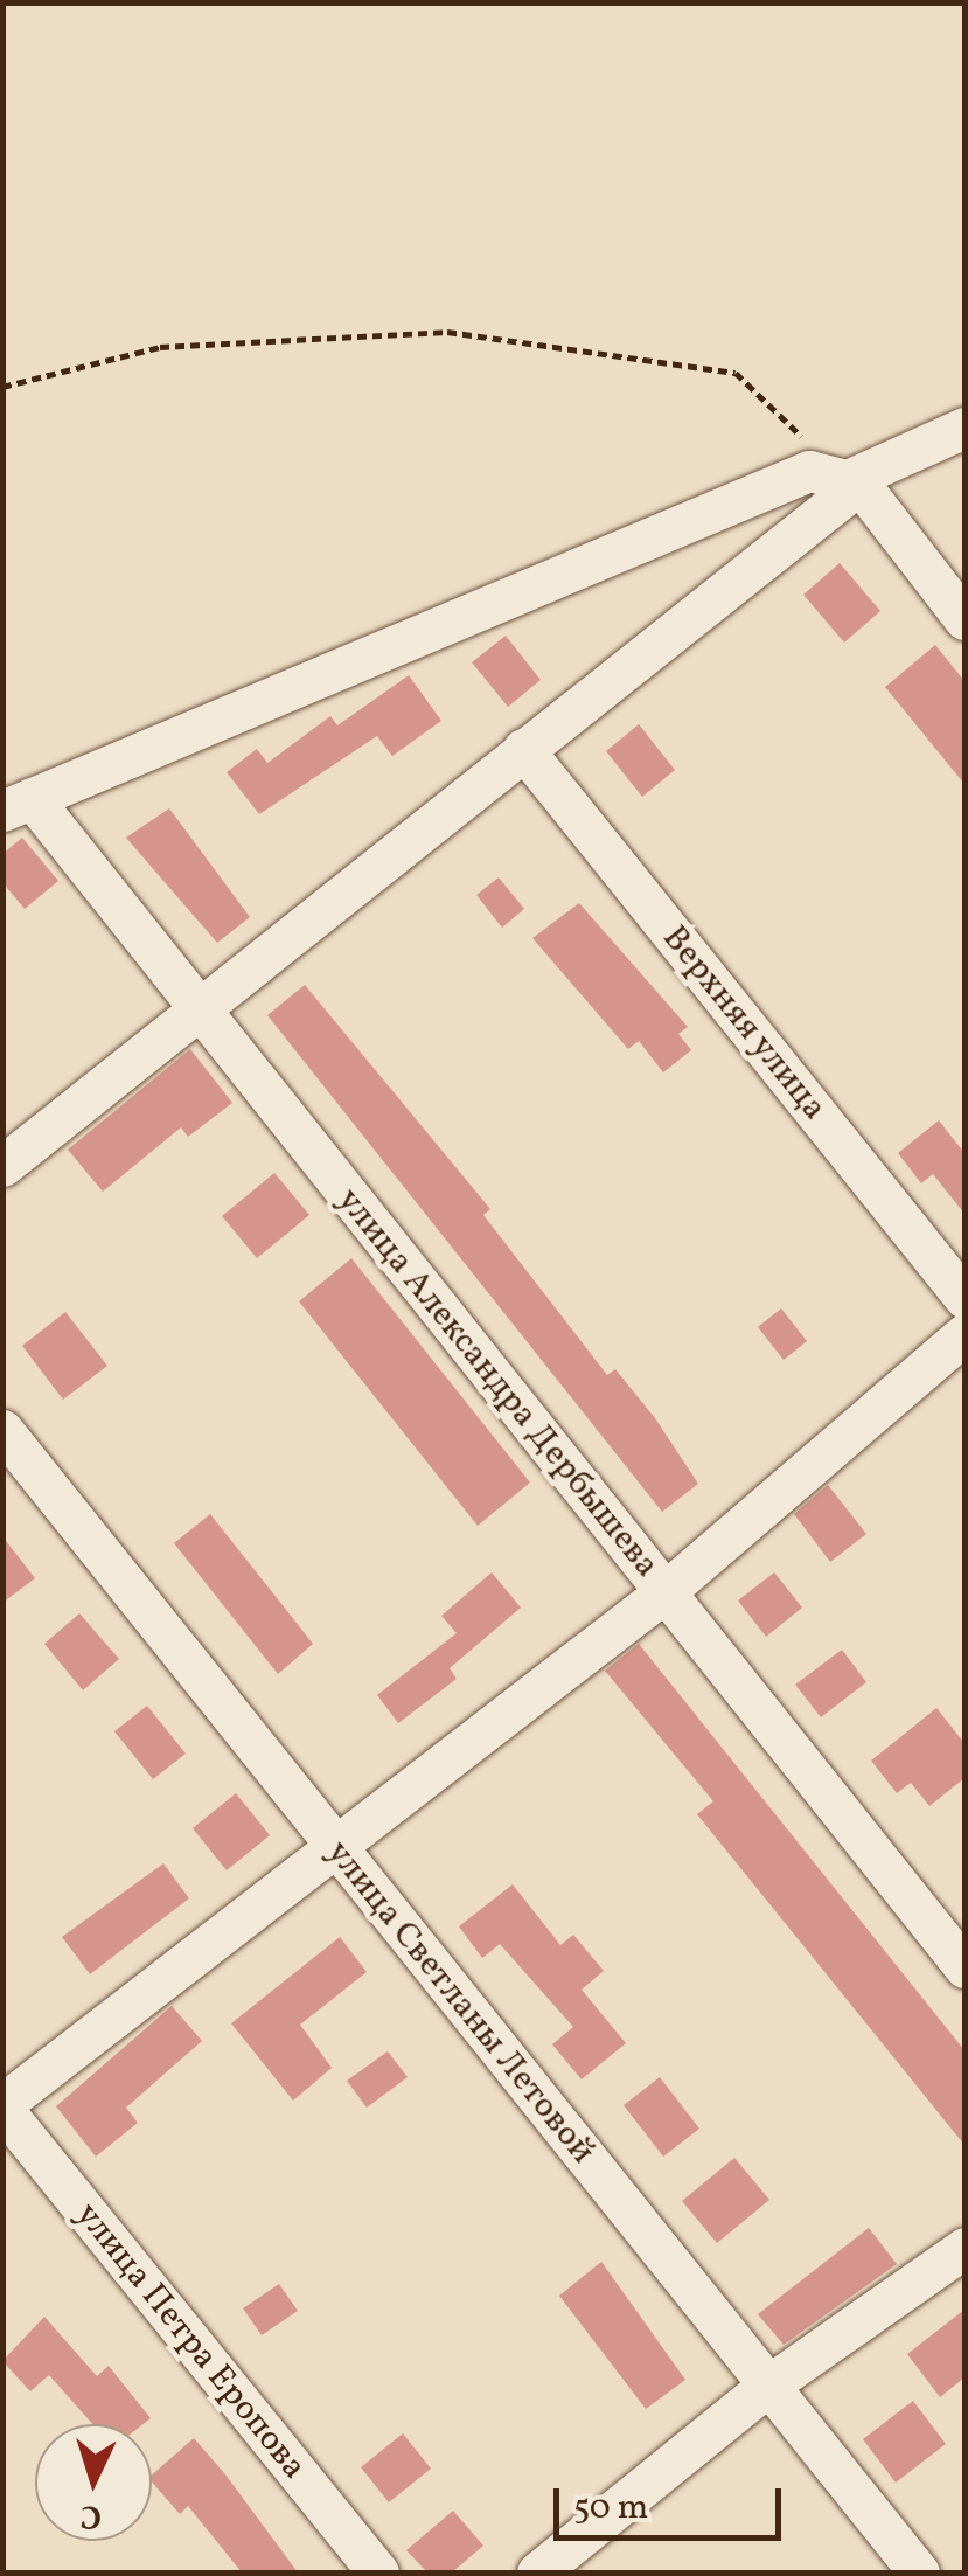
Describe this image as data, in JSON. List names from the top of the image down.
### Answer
{
  "streets": {
    "street": [
      "Верхняя улица",
      "улица Александра Дербышева",
      "улица Светланы Летовой",
      "улица Петра Еропова"
    ]
  },
  "scale_bar": "50 m",
  "north": "bottom"
}
